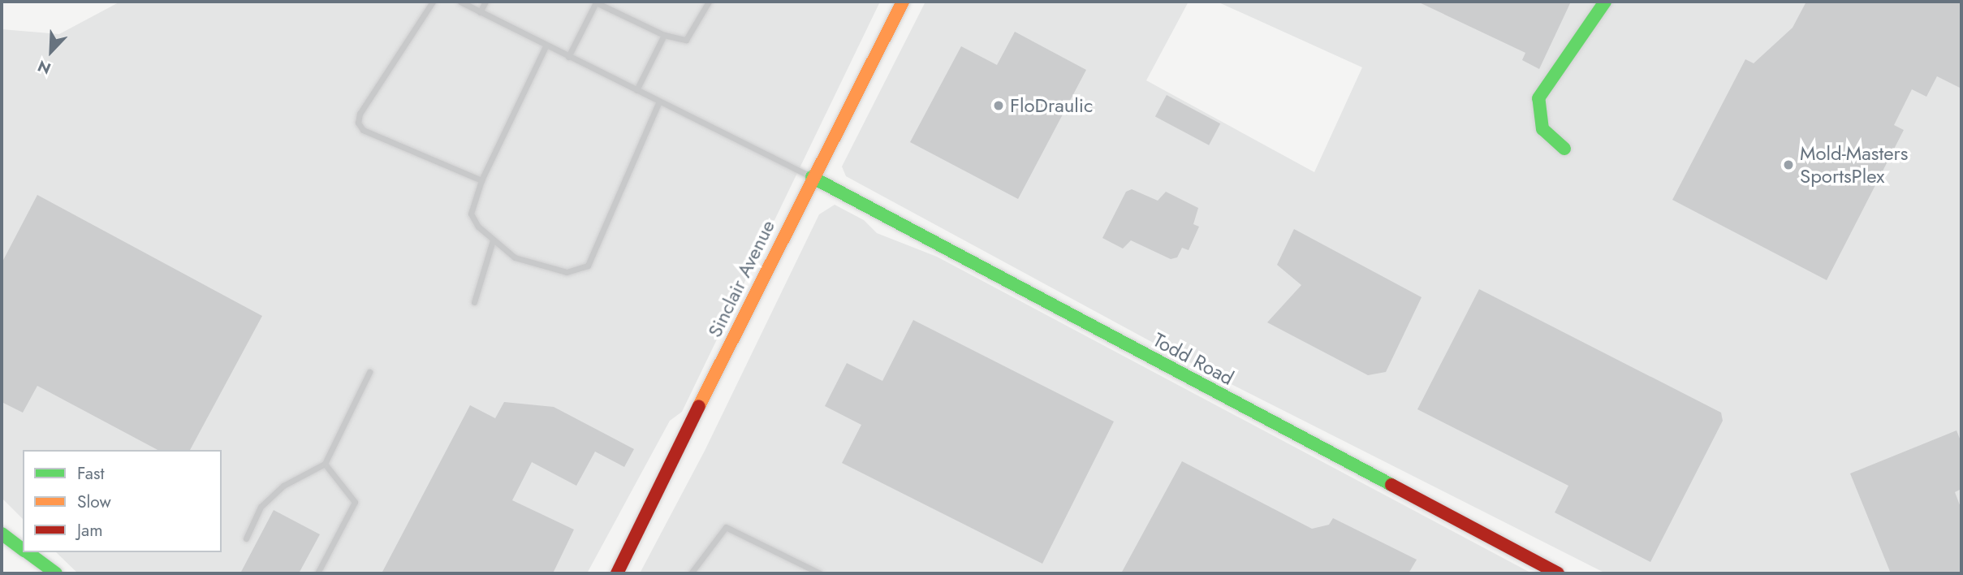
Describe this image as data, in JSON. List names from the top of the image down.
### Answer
{
  "streets": {
    "street": ["Sinclair Avenue", "Todd Road"]
  },
  "crossings": [
    ["Sinclair Avenue", "Todd Road"]
  ],
  "places": ["FloDraulic", "Mold-Masters SportsPlex"],
  "legend": ["Fast", "Slow", "Jam"],
  "north": "bottom left"
}
